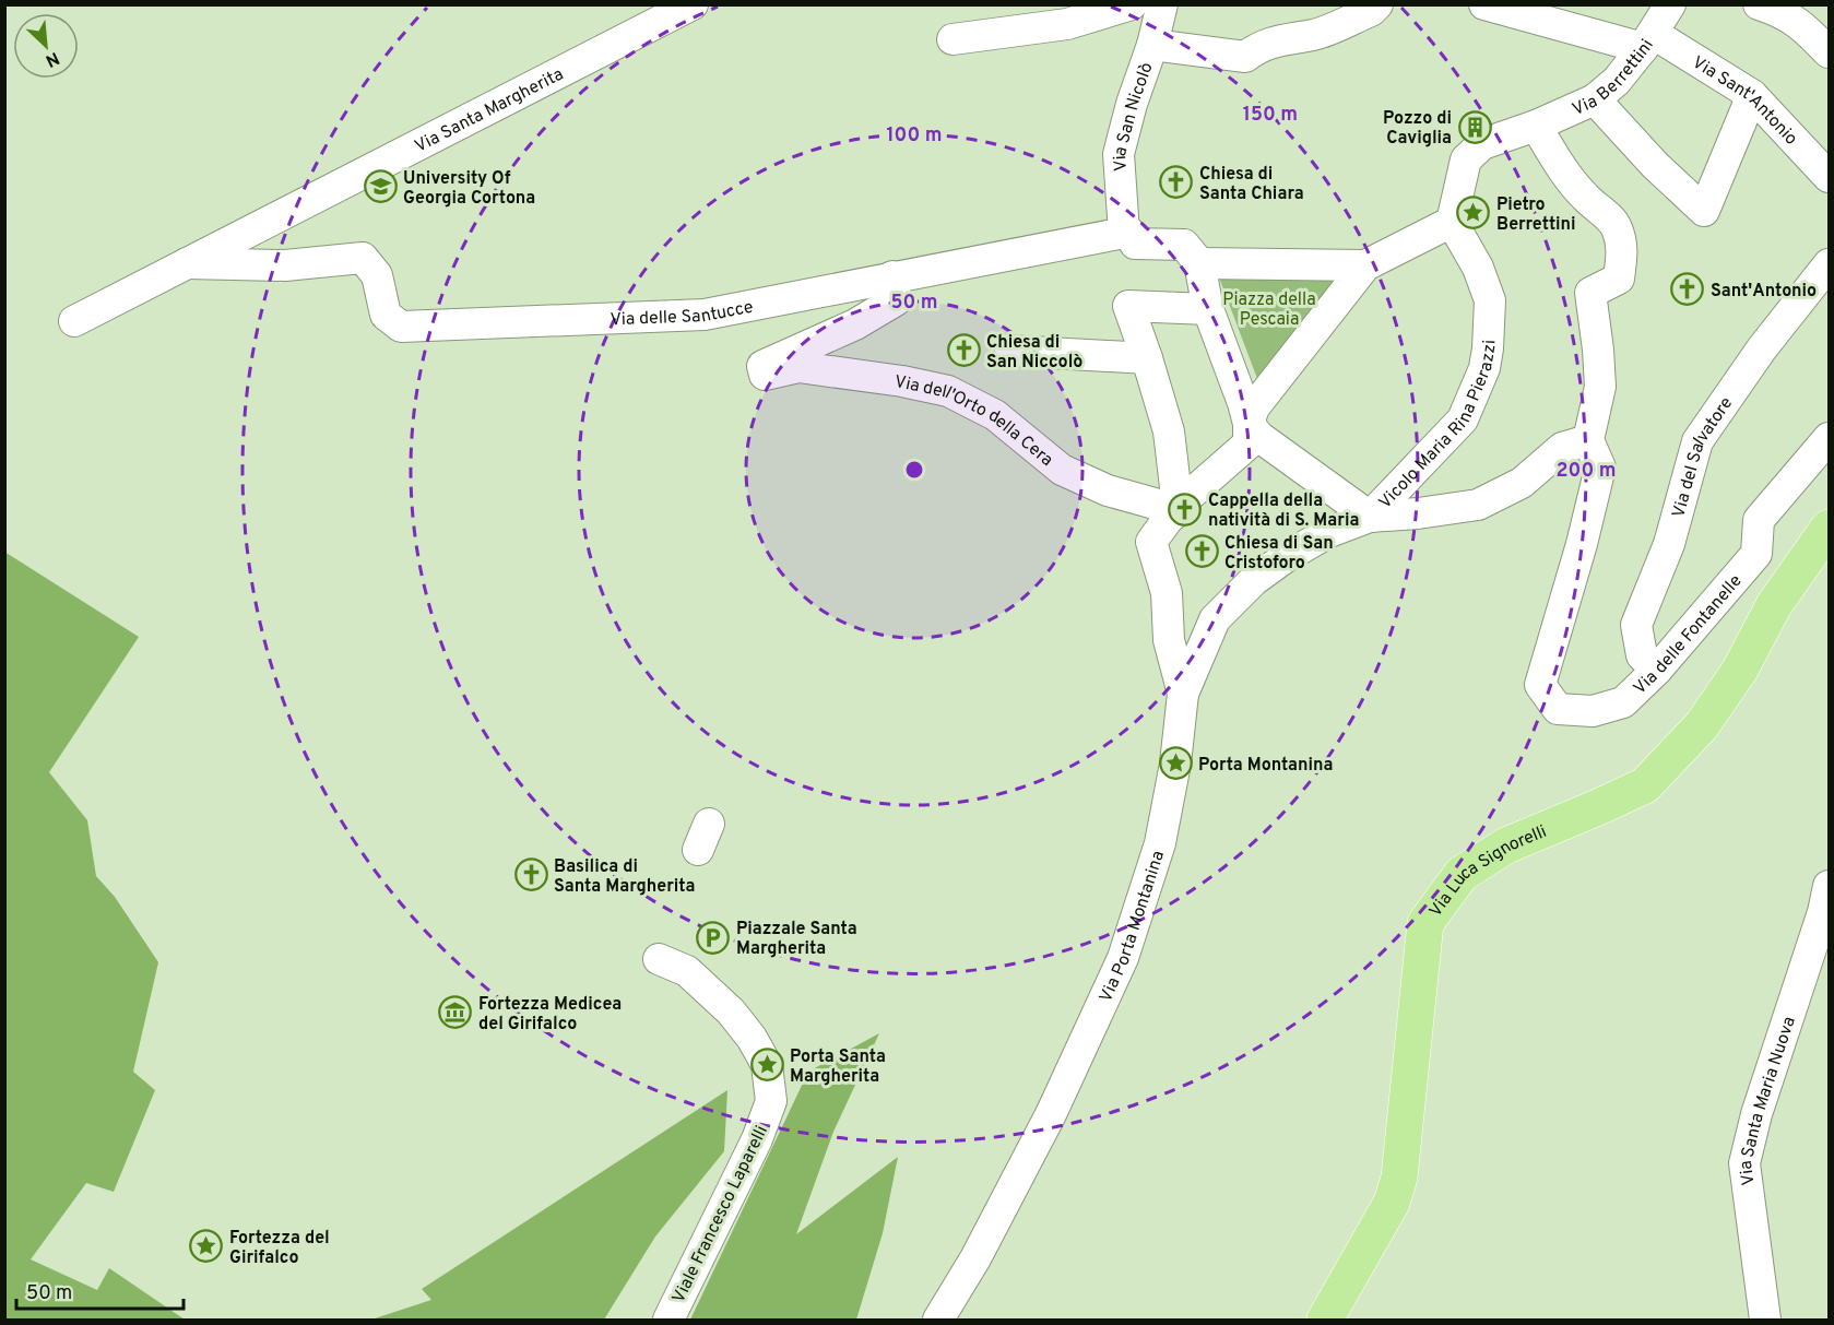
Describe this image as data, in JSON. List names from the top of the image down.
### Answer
{
  "streets": {
    "main road": ["Via Luca Signorelli"],
    "street": [
      "Via Berrettini",
      "Via Sant'Antonio",
      "Via Santa Margherita",
      "Via San Nicolò",
      "Via delle Santucce",
      "Vicolo Maria Rina Pierazzi",
      "Via dell'Orto della Cera",
      "Via del Salvatore",
      "Via delle Fontanelle",
      "Via Porta Montanina",
      "Via Santa Maria Nuova",
      "Viale Francesco Laparelli"
    ]
  },
  "crossings": [
    ["Via Berrettini", "Via Sant'Antonio"],
    ["Via Berrettini", "Vicolo Maria Rina Pierazzi"],
    ["Via Santa Margherita", "Via delle Santucce"],
    ["Via San Nicolò", "Via delle Santucce"],
    ["Via delle Santucce", "Via dell'Orto della Cera"],
    ["Vicolo Maria Rina Pierazzi", "Via Porta Montanina"],
    ["Via dell'Orto della Cera", "Via Porta Montanina"],
    ["Via del Salvatore", "Via delle Fontanelle"]
  ],
  "parks": ["Piazza della Pescaia"],
  "places": {
    "building": ["Pozzo di Caviglia"],
    "church": [
      "Chiesa di Santa Chiara",
      "Sant'Antonio",
      "Chiesa di San Niccolò",
      "Cappella della natività di S. Maria",
      "Chiesa di San Cristoforo",
      "Basilica di Santa Margherita"
    ],
    "school or university": ["University Of Georgia Cortona"],
    "place": [
      "Pietro Berrettini",
      "Porta Montanina",
      "Porta Santa Margherita",
      "Fortezza del Girifalco"
    ],
    "parking": ["Piazzale Santa Margherita"],
    "museum": ["Fortezza Medicea del Girifalco"]
  },
  "scale_bar": "50 m",
  "north": "bottom right",
  "rings": [
    "150 m",
    "100 m",
    "50 m",
    "200 m"
  ]
}
